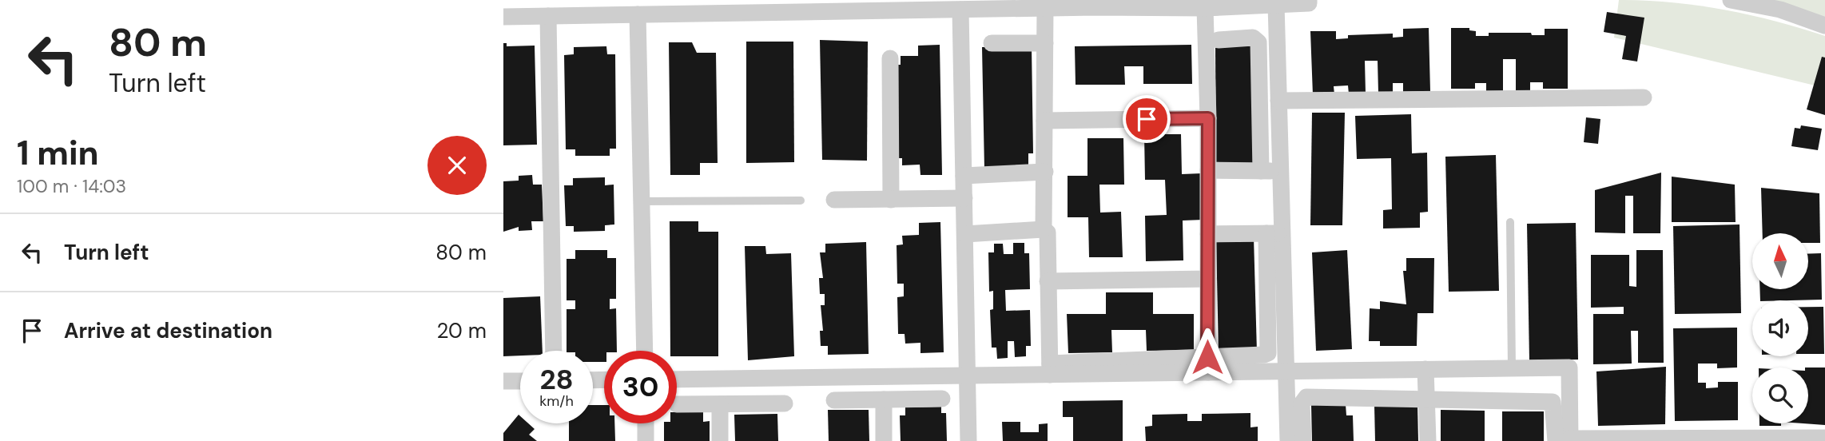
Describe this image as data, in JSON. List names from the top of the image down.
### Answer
{
  "north": "top",
  "page": {
    "turn": ["80 m", "Turn left"],
    "heading": ["1 min", "100 m · 14:03"],
    "list": [
      {
        "name": "Turn left",
        "value": "80 m"
      },
      {
        "name": "Arrive at destination",
        "value": "20 m"
      }
    ],
    "speed": "28 km/h",
    "limit": "30"
  }
}
